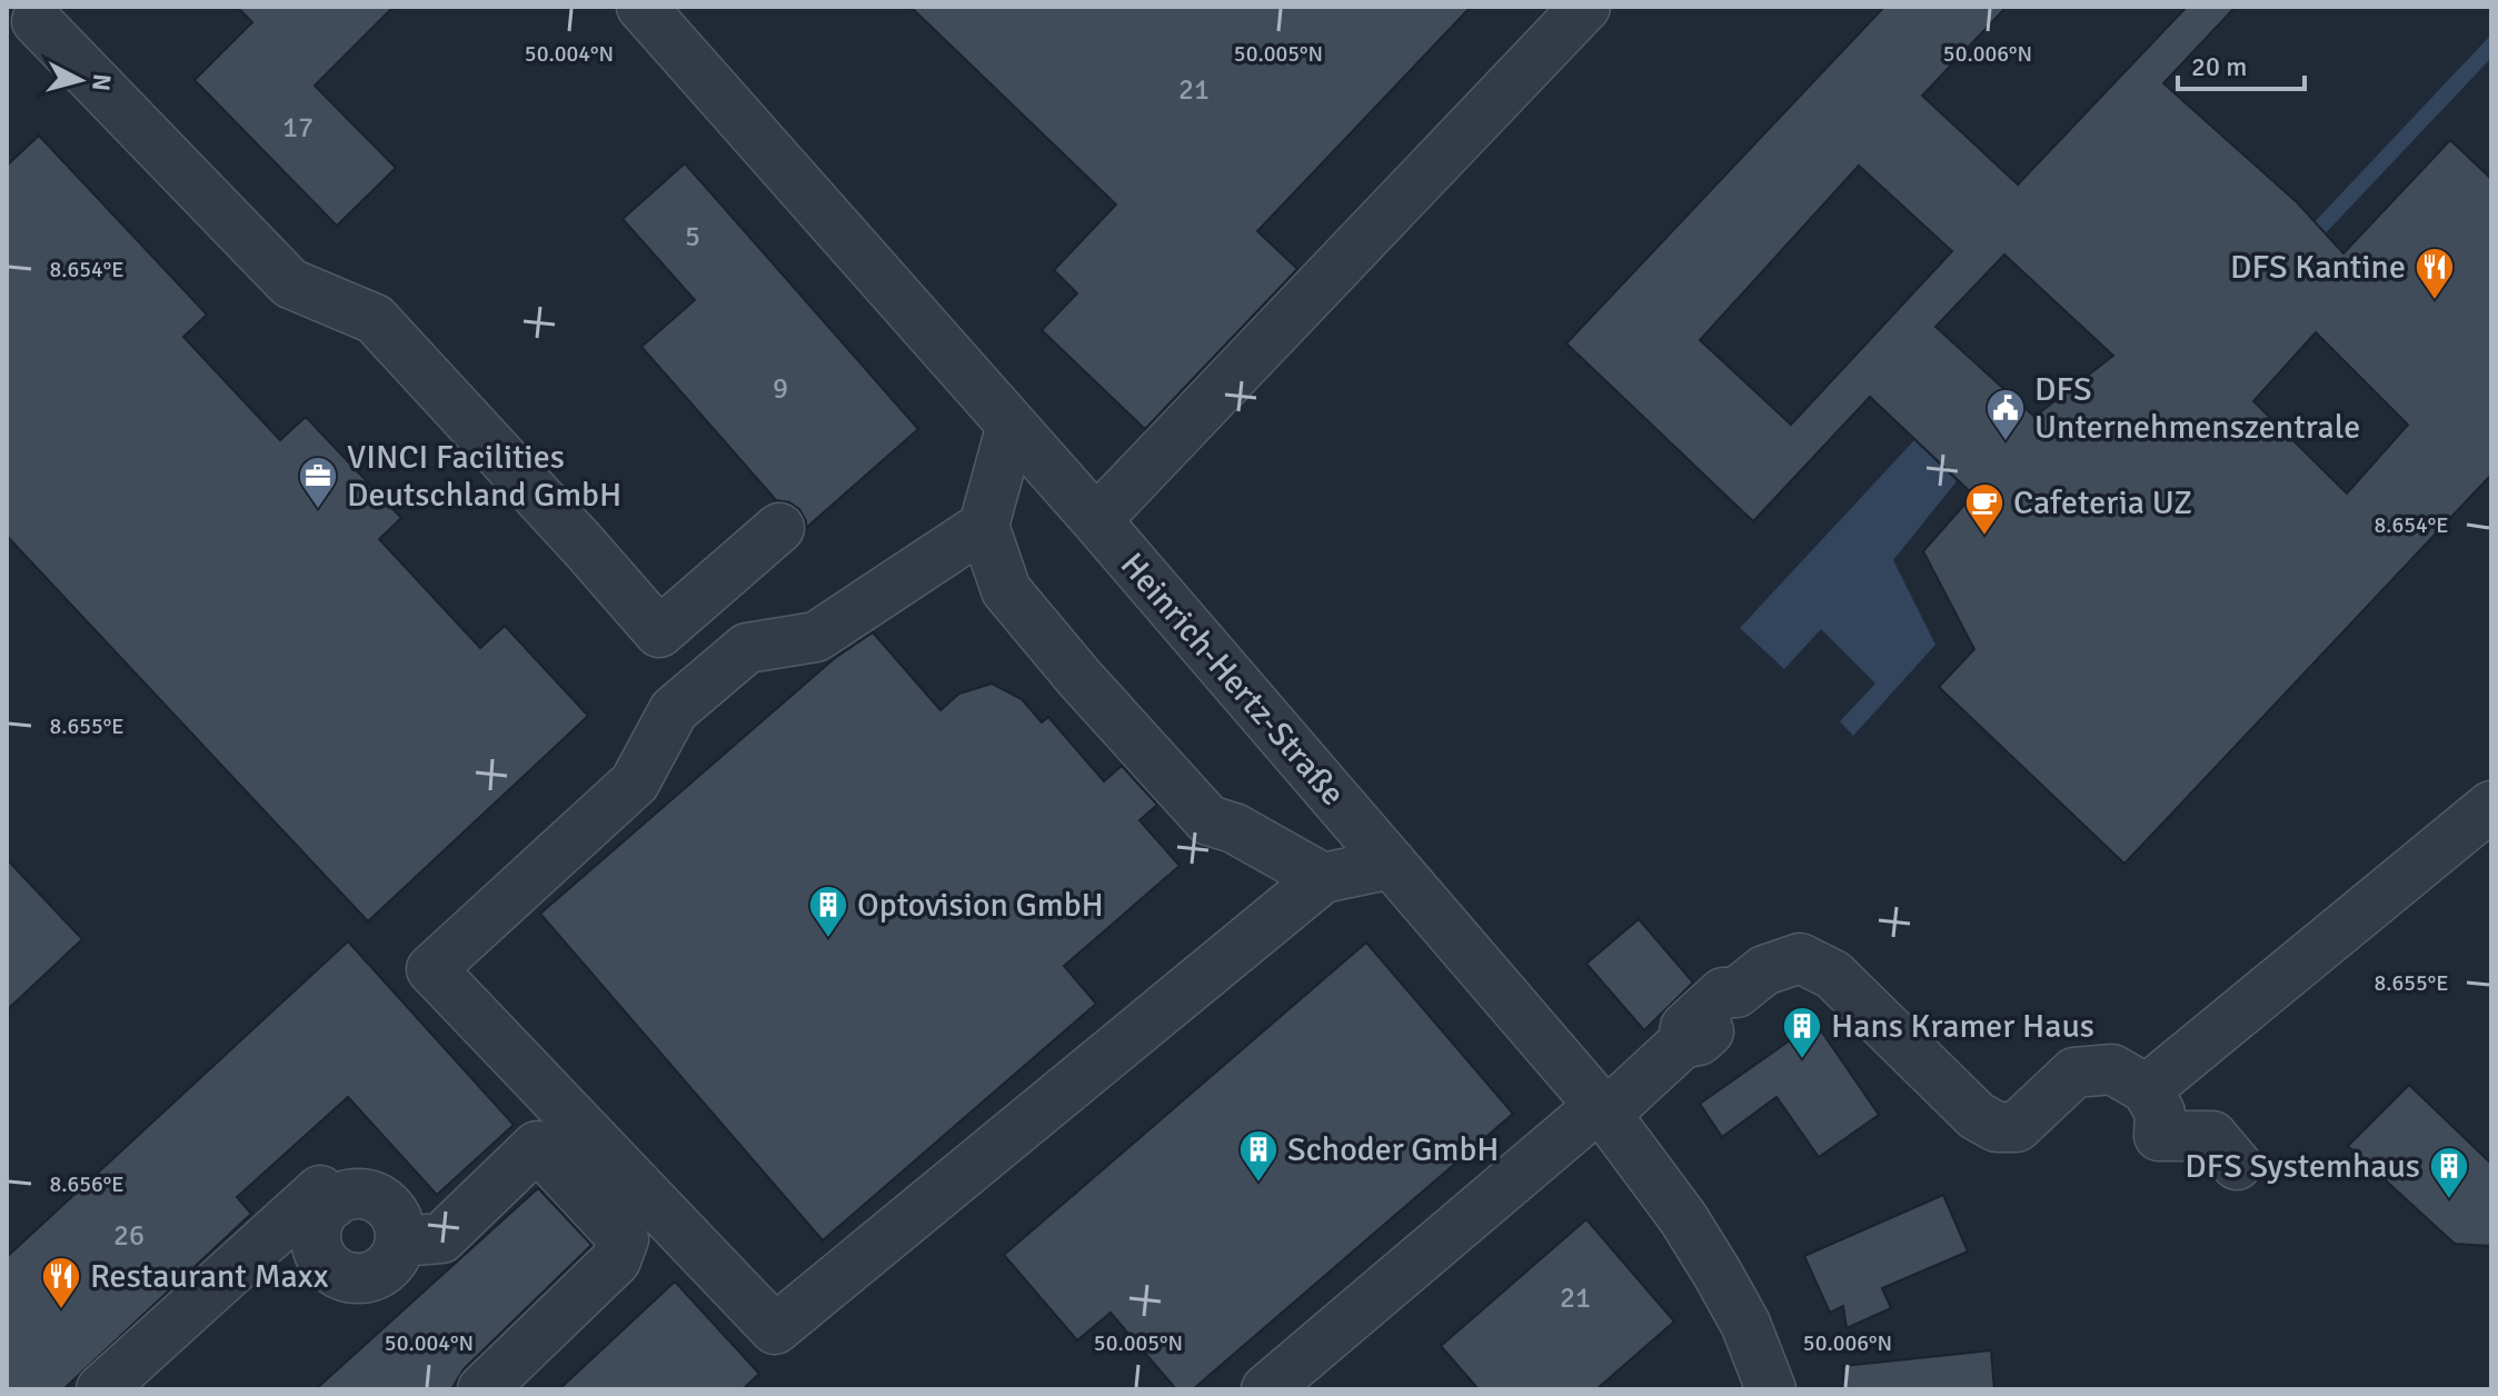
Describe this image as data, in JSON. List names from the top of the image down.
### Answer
{
  "streets": {
    "street": ["Heinrich-Hertz-Straße"]
  },
  "places": {
    "restaurant": ["DFS Kantine", "Restaurant Maxx"],
    "public building": ["DFS Unternehmenszentrale"],
    "office": ["VINCI Facilities Deutschland GmbH"],
    "cafe": ["Cafeteria UZ"],
    "building": [
      "Optovision GmbH",
      "Hans Kramer Haus",
      "Schoder GmbH",
      "DFS Systemhaus"
    ]
  },
  "house_numbers": [
    "21",
    "17",
    "5",
    "9",
    "26",
    "21"
  ],
  "scale_bar": "20 m",
  "north": "right",
  "coordinates": [
    "50.004°N",
    "50.005°N",
    "50.006°N",
    "8.654°E",
    "8.655°E",
    "8.656°E"
  ]
}
